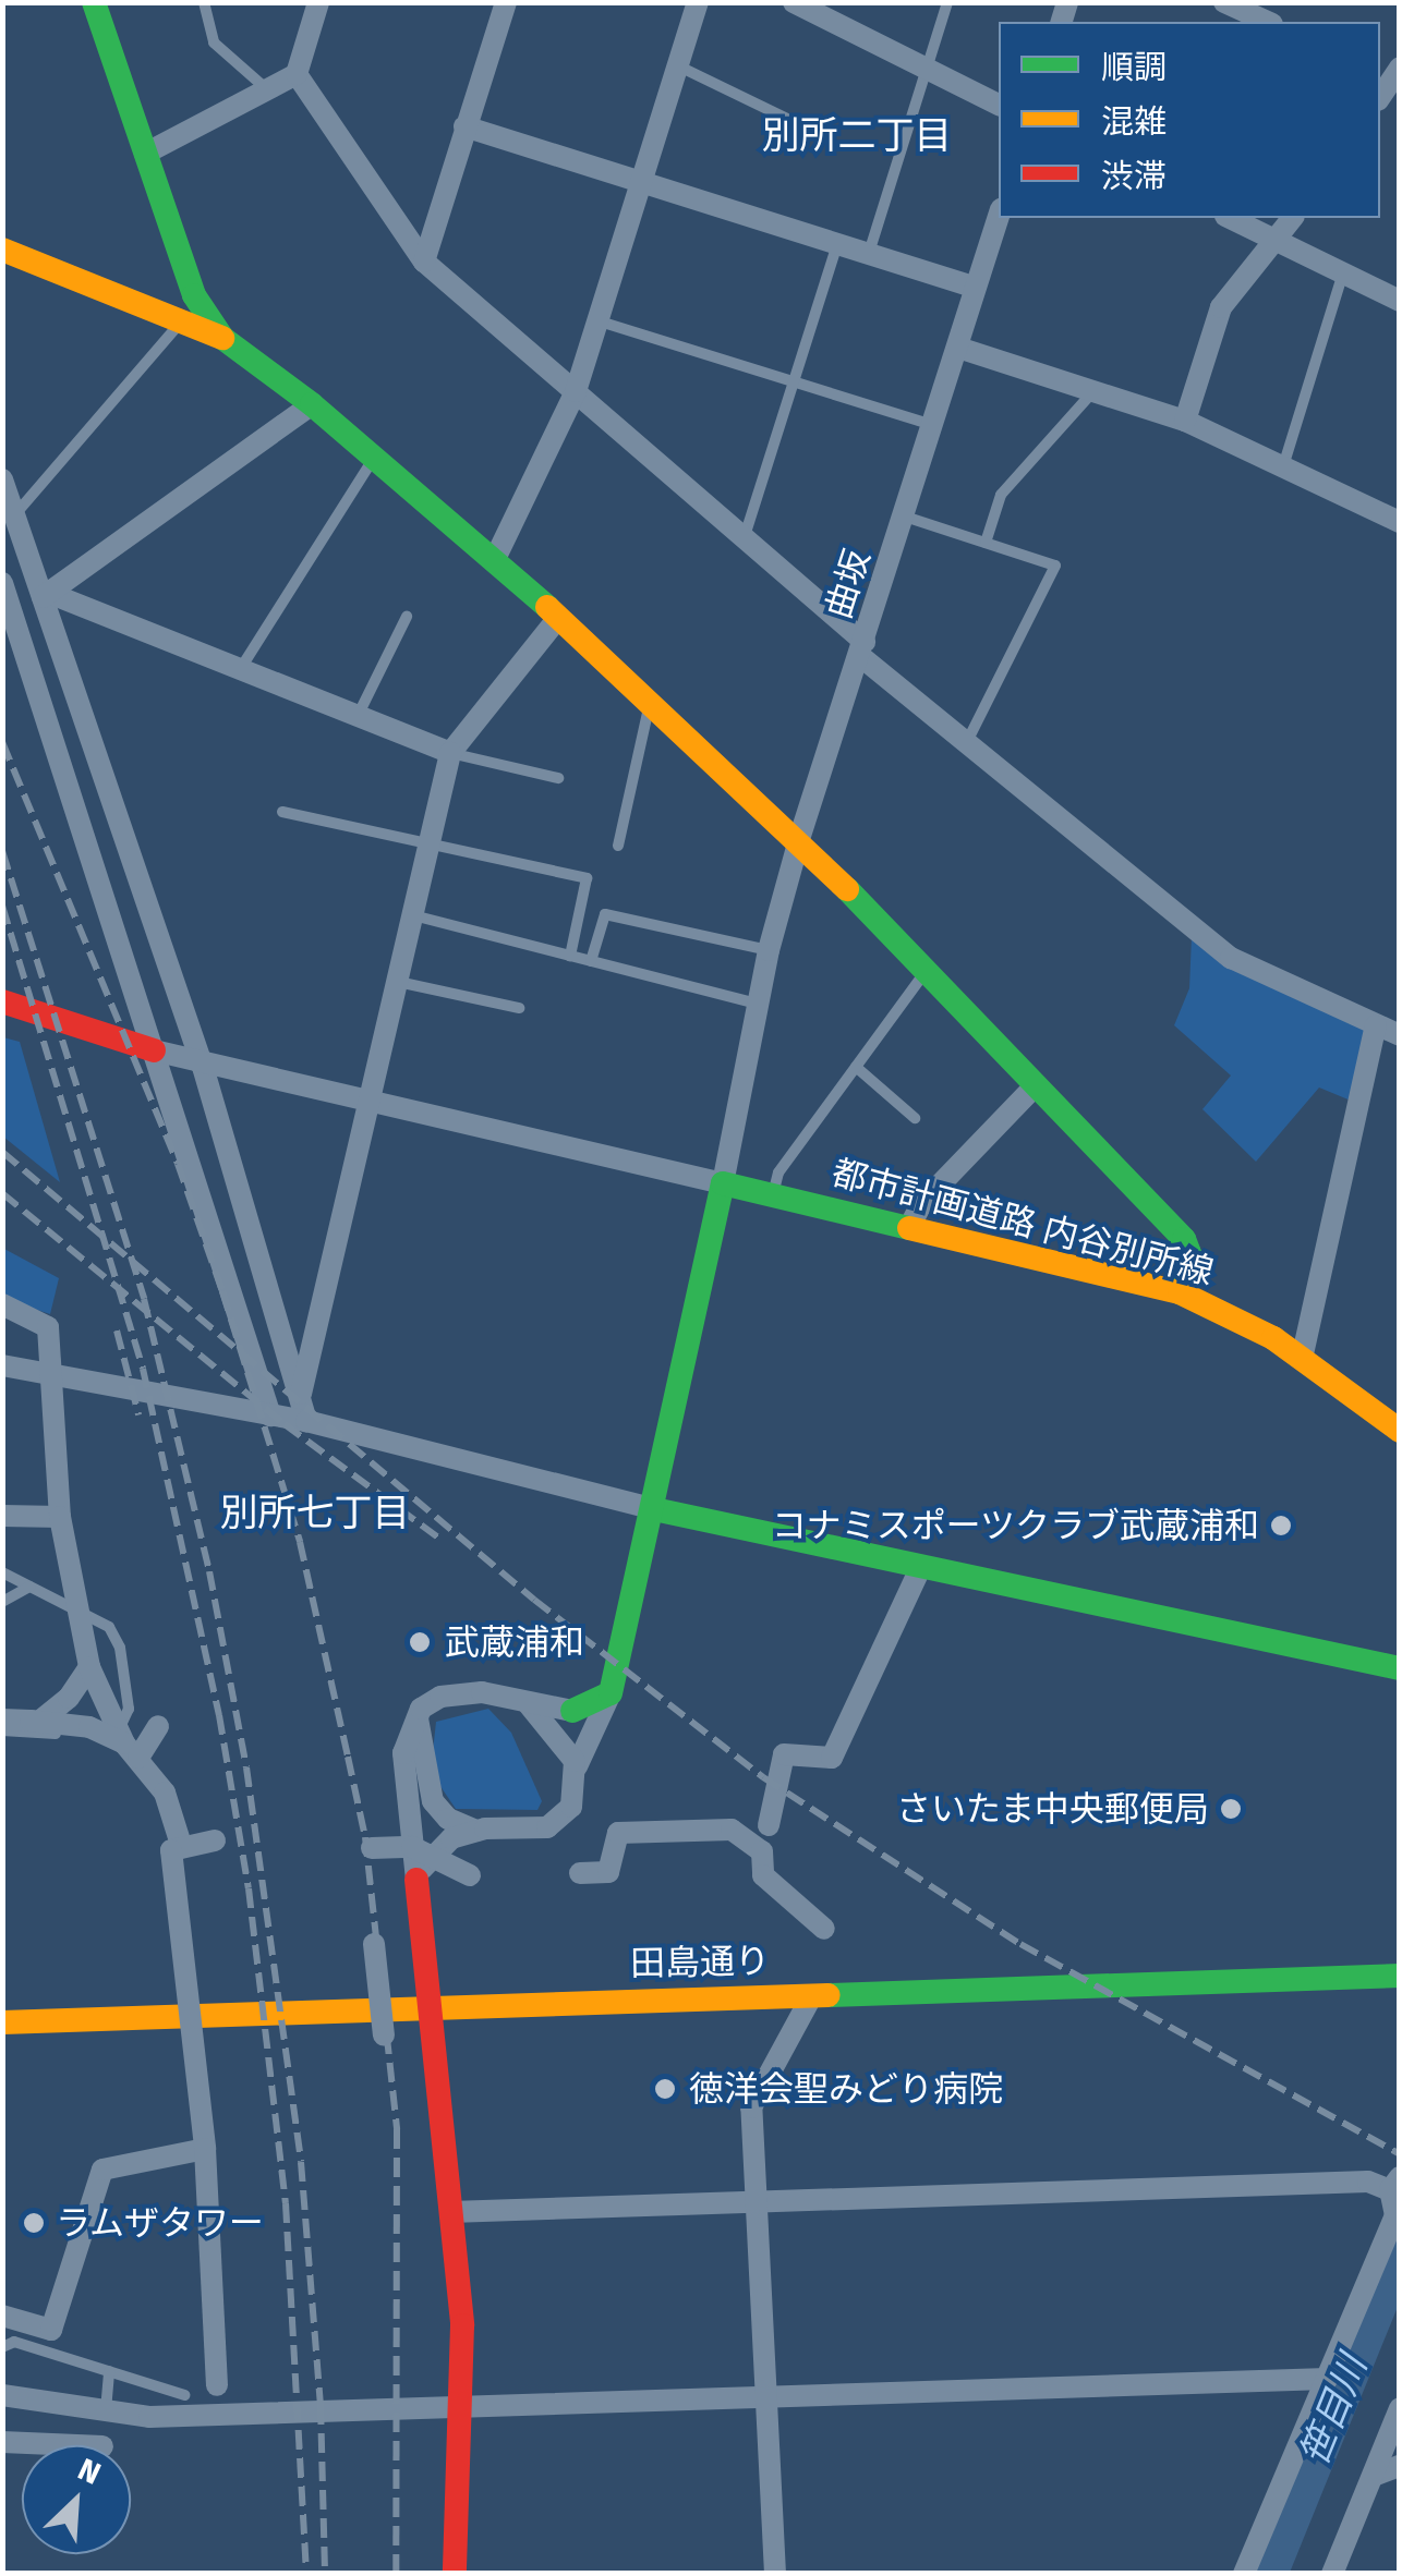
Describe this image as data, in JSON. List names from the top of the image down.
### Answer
{
  "streets": {
    "street": ["曲坂", "都市計画道路 内谷別所線", "田島通り"]
  },
  "crossings": [
    ["曲坂", "都市計画道路 内谷別所線"]
  ],
  "districts": ["別所二丁目", "別所七丁目"],
  "water": ["笹目川"],
  "places": [
    "コナミスポーツクラブ武蔵浦和",
    "武蔵浦和",
    "さいたま中央郵便局",
    "徳洋会聖みどり病院",
    "ラムザタワー"
  ],
  "legend": ["順調", "混雑", "渋滞"],
  "north": "top right"
}
